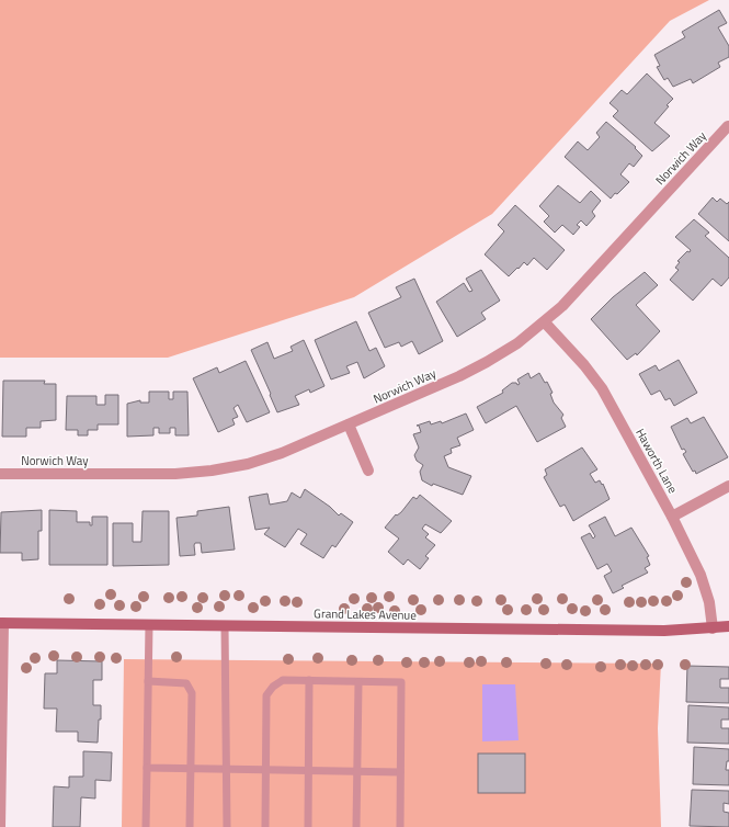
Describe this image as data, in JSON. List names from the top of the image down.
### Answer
{
  "streets": {
    "street": ["Norwich Way", "Haworth Lane", "Grand Lakes Avenue"]
  },
  "crossings": [
    ["Norwich Way", "Haworth Lane"],
    ["Haworth Lane", "Grand Lakes Avenue"]
  ]
}
